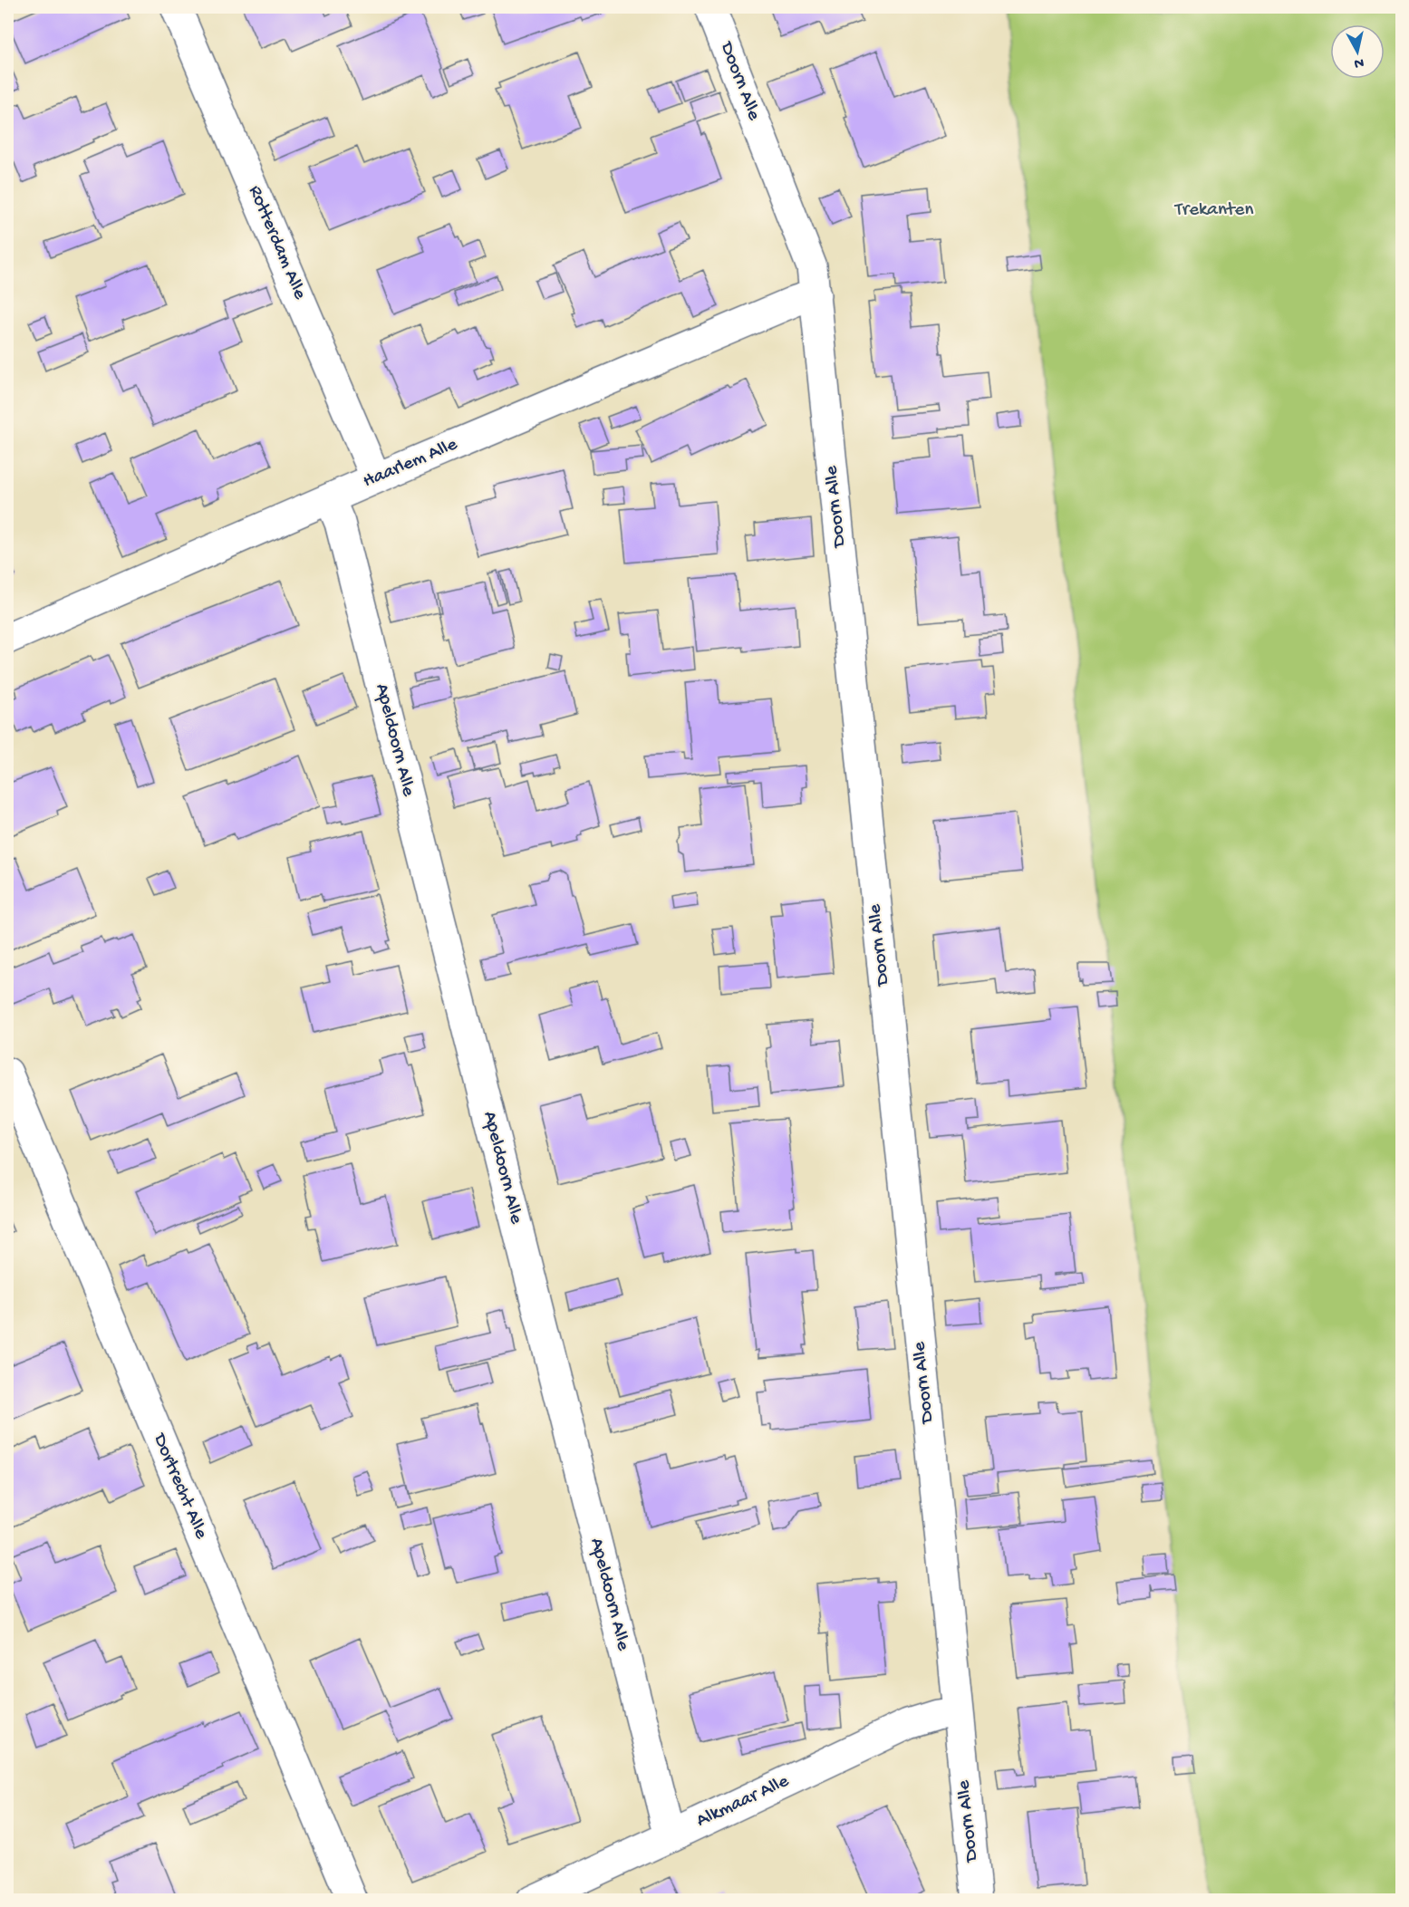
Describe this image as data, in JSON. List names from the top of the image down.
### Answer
{
  "streets": {
    "street": [
      "Doorn Alle",
      "Rotterdam Alle",
      "Haarlem Alle",
      "Apeldoorn Alle",
      "Dortrecht Alle",
      "Alkmaar Alle"
    ]
  },
  "crossings": [
    ["Doorn Alle", "Haarlem Alle"],
    ["Doorn Alle", "Alkmaar Alle"],
    ["Rotterdam Alle", "Haarlem Alle"],
    ["Haarlem Alle", "Apeldoorn Alle"],
    ["Apeldoorn Alle", "Alkmaar Alle"]
  ],
  "parks": ["Trekanten"],
  "north": "bottom"
}
